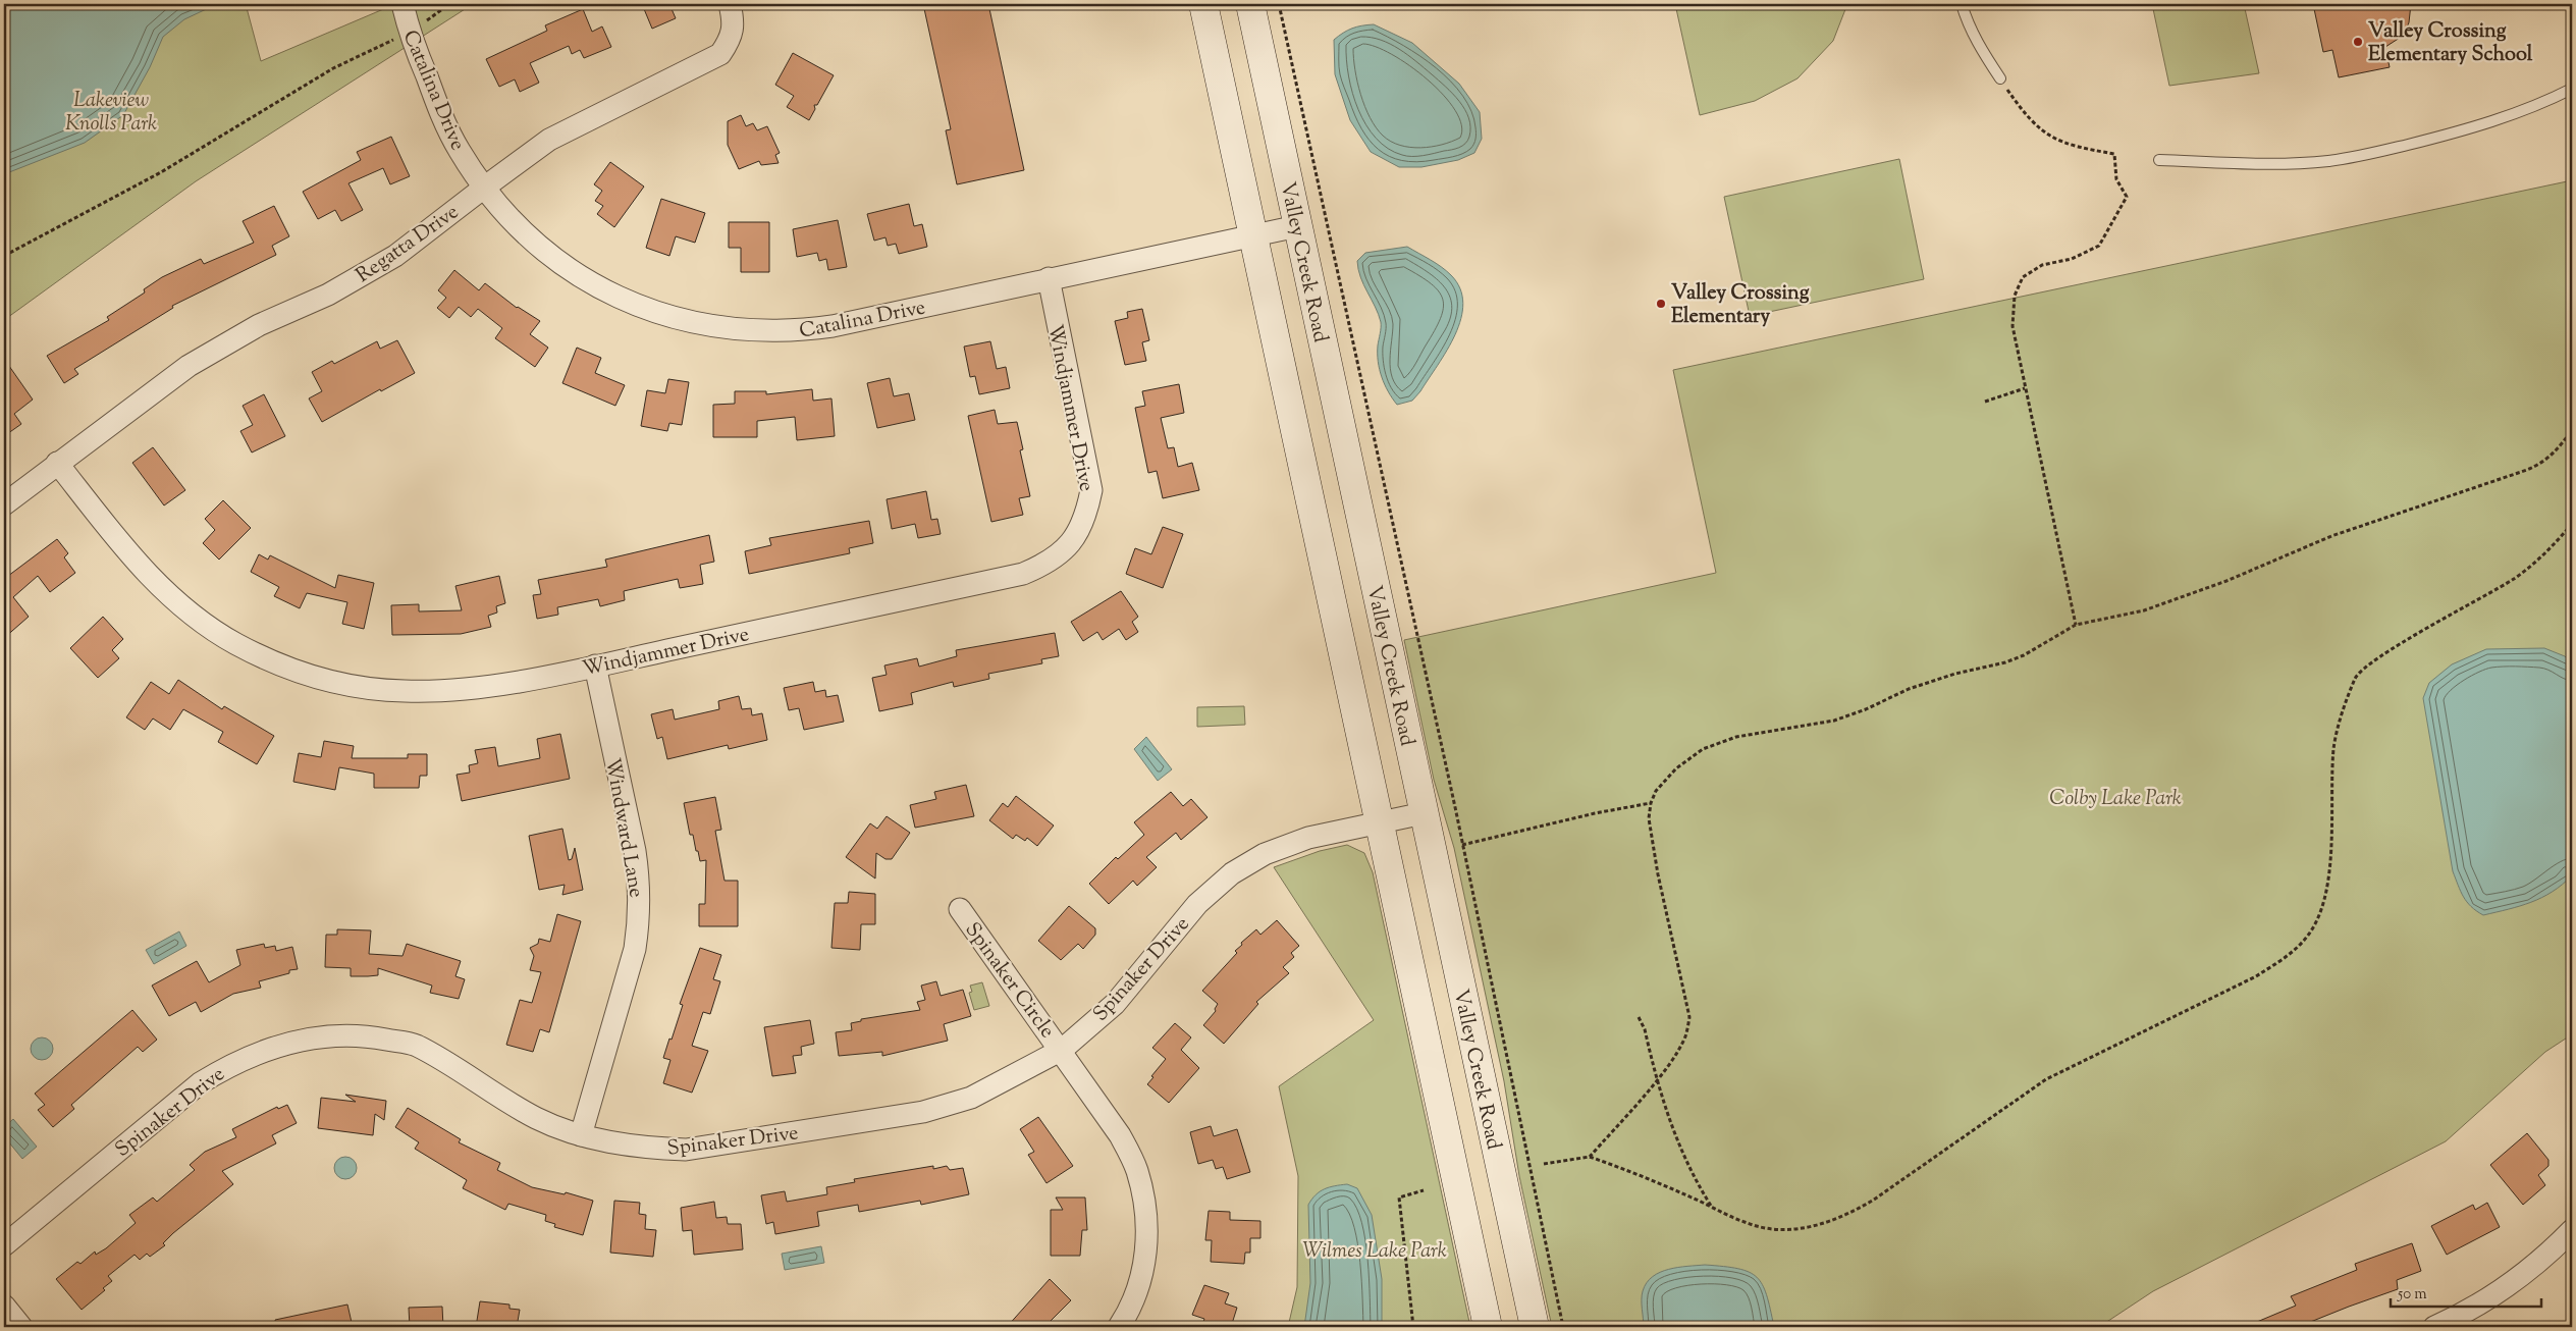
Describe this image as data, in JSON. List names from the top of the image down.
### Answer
{
  "streets": {
    "main road": ["Valley Creek Road"],
    "street": [
      "Catalina Drive",
      "Regatta Drive",
      "Windjammer Drive",
      "Windward Lane",
      "Spinaker Drive",
      "Spinaker Circle"
    ]
  },
  "crossings": [
    ["Catalina Drive", "Regatta Drive"],
    ["Catalina Drive", "Valley Creek Road"],
    ["Catalina Drive", "Windjammer Drive"],
    ["Regatta Drive", "Windjammer Drive"],
    ["Valley Creek Road", "Spinaker Drive"],
    ["Windjammer Drive", "Windward Lane"],
    ["Windward Lane", "Spinaker Drive"],
    ["Spinaker Drive", "Spinaker Circle"]
  ],
  "parks": ["Lakeview Knolls Park", "Colby Lake Park", "Wilmes Lake Park"],
  "places": ["Valley Crossing Elementary School", "Valley Crossing Elementary"],
  "scale_bar": "50 m"
}
